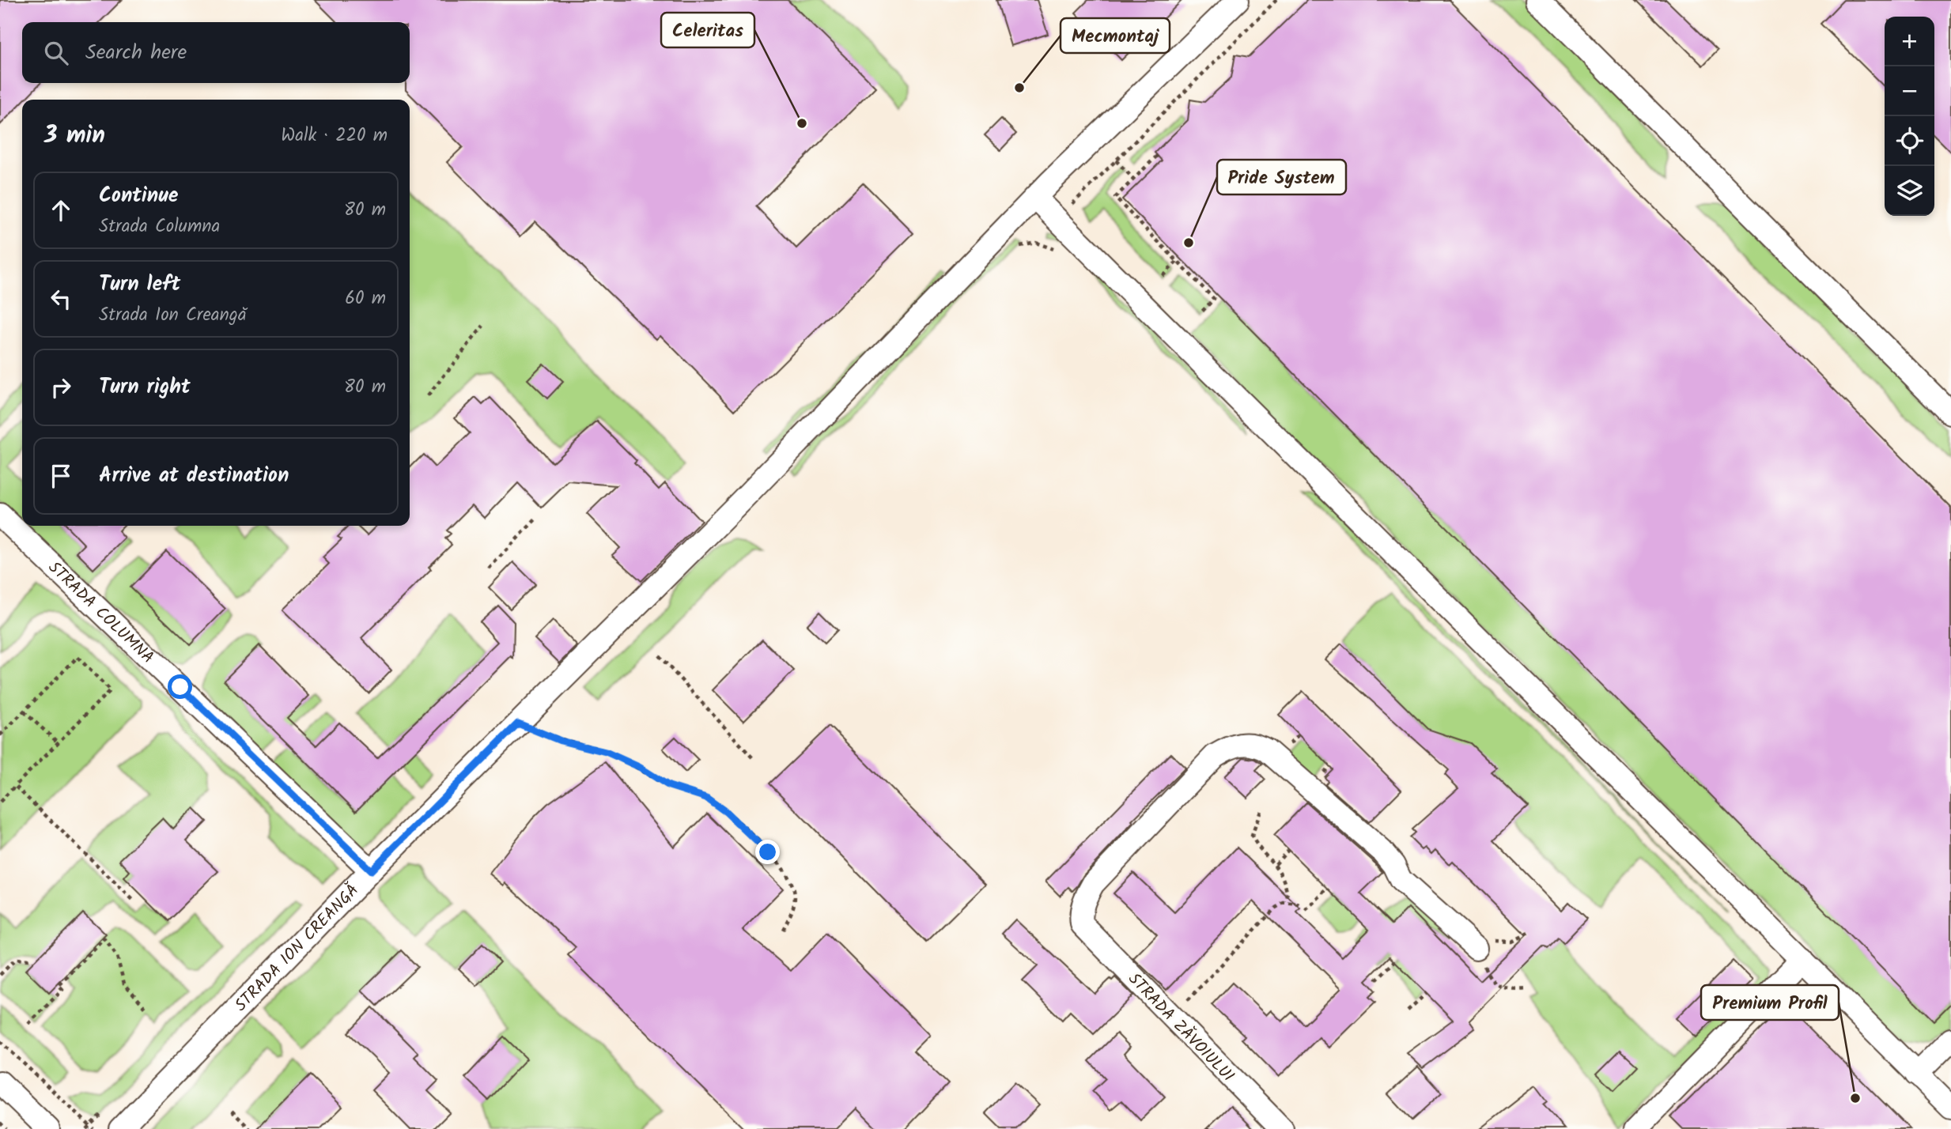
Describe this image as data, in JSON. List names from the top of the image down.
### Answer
{
  "streets": {
    "street": ["STRADA COLUMNA", "STRADA ION CREANGĂ", "STRADA ZĂVOIULUI"]
  },
  "crossings": [
    ["STRADA COLUMNA", "STRADA ION CREANGĂ"]
  ],
  "places": [
    "Mecmontaj",
    "Celeritas",
    "Pride System",
    "Premium Profil"
  ],
  "page": {
    "map_buttons": ["+", "−"],
    "search": "Search here",
    "heading": ["3 min", "Walk · 220 m"],
    "list": [
      ["Continue", "Strada Columna", "80 m"],
      ["Turn left", "Strada Ion Creangă", "60 m"],
      ["Turn right", "80 m"],
      "Arrive at destination"
    ]
  }
}
